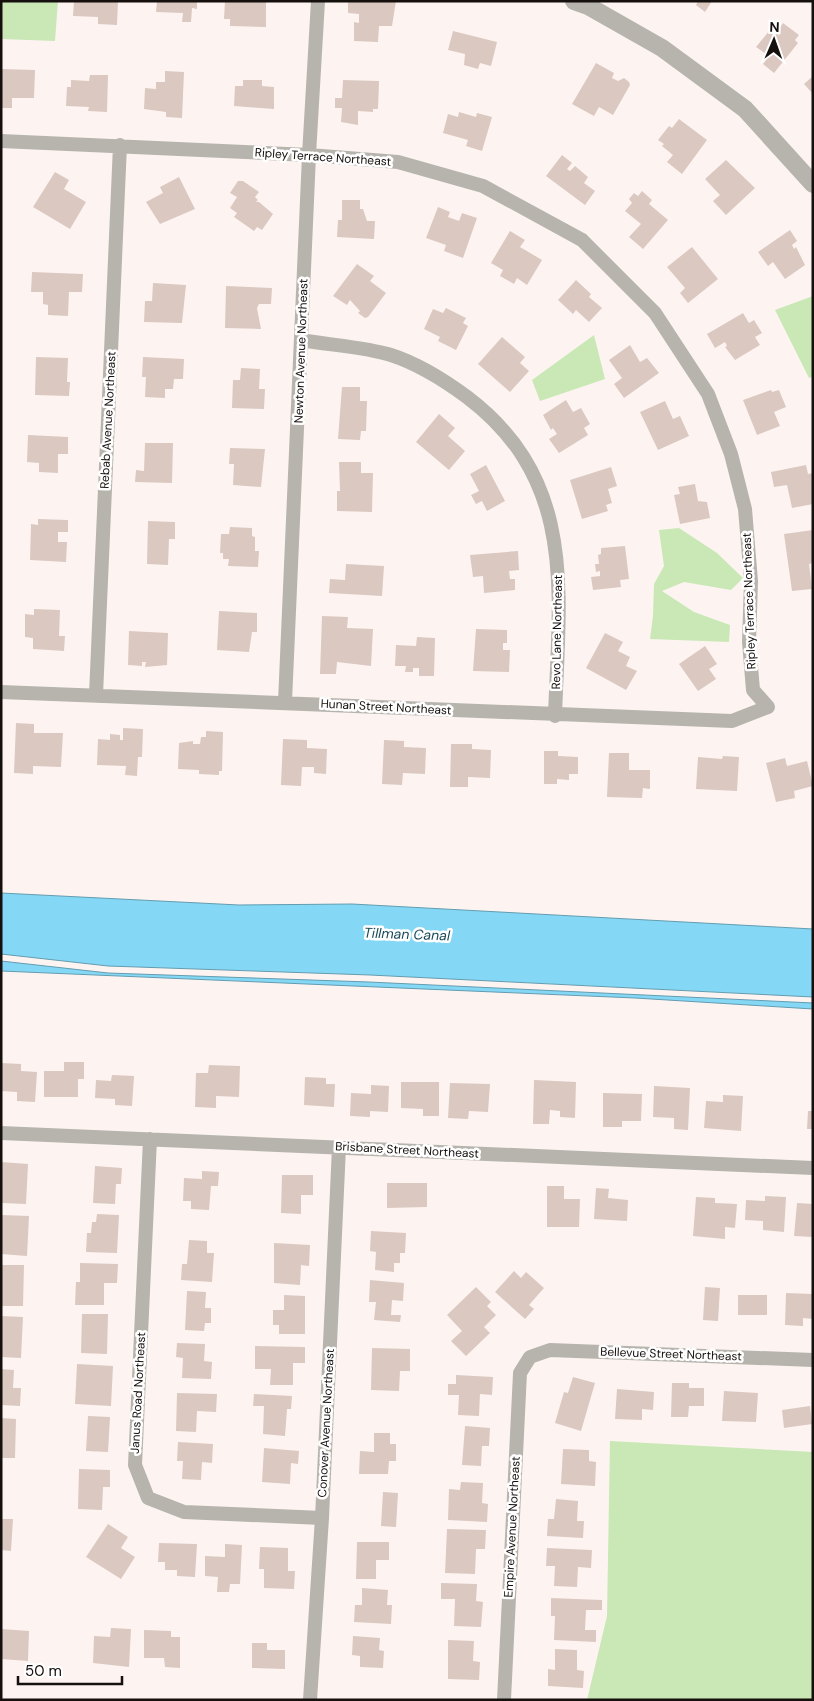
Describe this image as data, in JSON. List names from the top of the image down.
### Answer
{
  "streets": {
    "street": [
      "Ripley Terrace Northeast",
      "Newton Avenue Northeast",
      "Rebab Avenue Northeast",
      "Revo Lane Northeast",
      "Hunan Street Northeast",
      "Brisbane Street Northeast",
      "Bellevue Street Northeast",
      "Janus Road Northeast",
      "Conover Avenue Northeast",
      "Empire Avenue Northeast"
    ]
  },
  "crossings": [
    ["Ripley Terrace Northeast", "Newton Avenue Northeast"],
    ["Ripley Terrace Northeast", "Rebab Avenue Northeast"],
    ["Ripley Terrace Northeast", "Hunan Street Northeast"],
    ["Newton Avenue Northeast", "Revo Lane Northeast"],
    ["Newton Avenue Northeast", "Hunan Street Northeast"],
    ["Rebab Avenue Northeast", "Hunan Street Northeast"],
    ["Revo Lane Northeast", "Hunan Street Northeast"],
    ["Brisbane Street Northeast", "Janus Road Northeast"],
    ["Brisbane Street Northeast", "Conover Avenue Northeast"],
    ["Bellevue Street Northeast", "Empire Avenue Northeast"],
    ["Janus Road Northeast", "Conover Avenue Northeast"]
  ],
  "water": ["Tillman Canal"],
  "scale_bar": "50 m",
  "north": "top"
}
